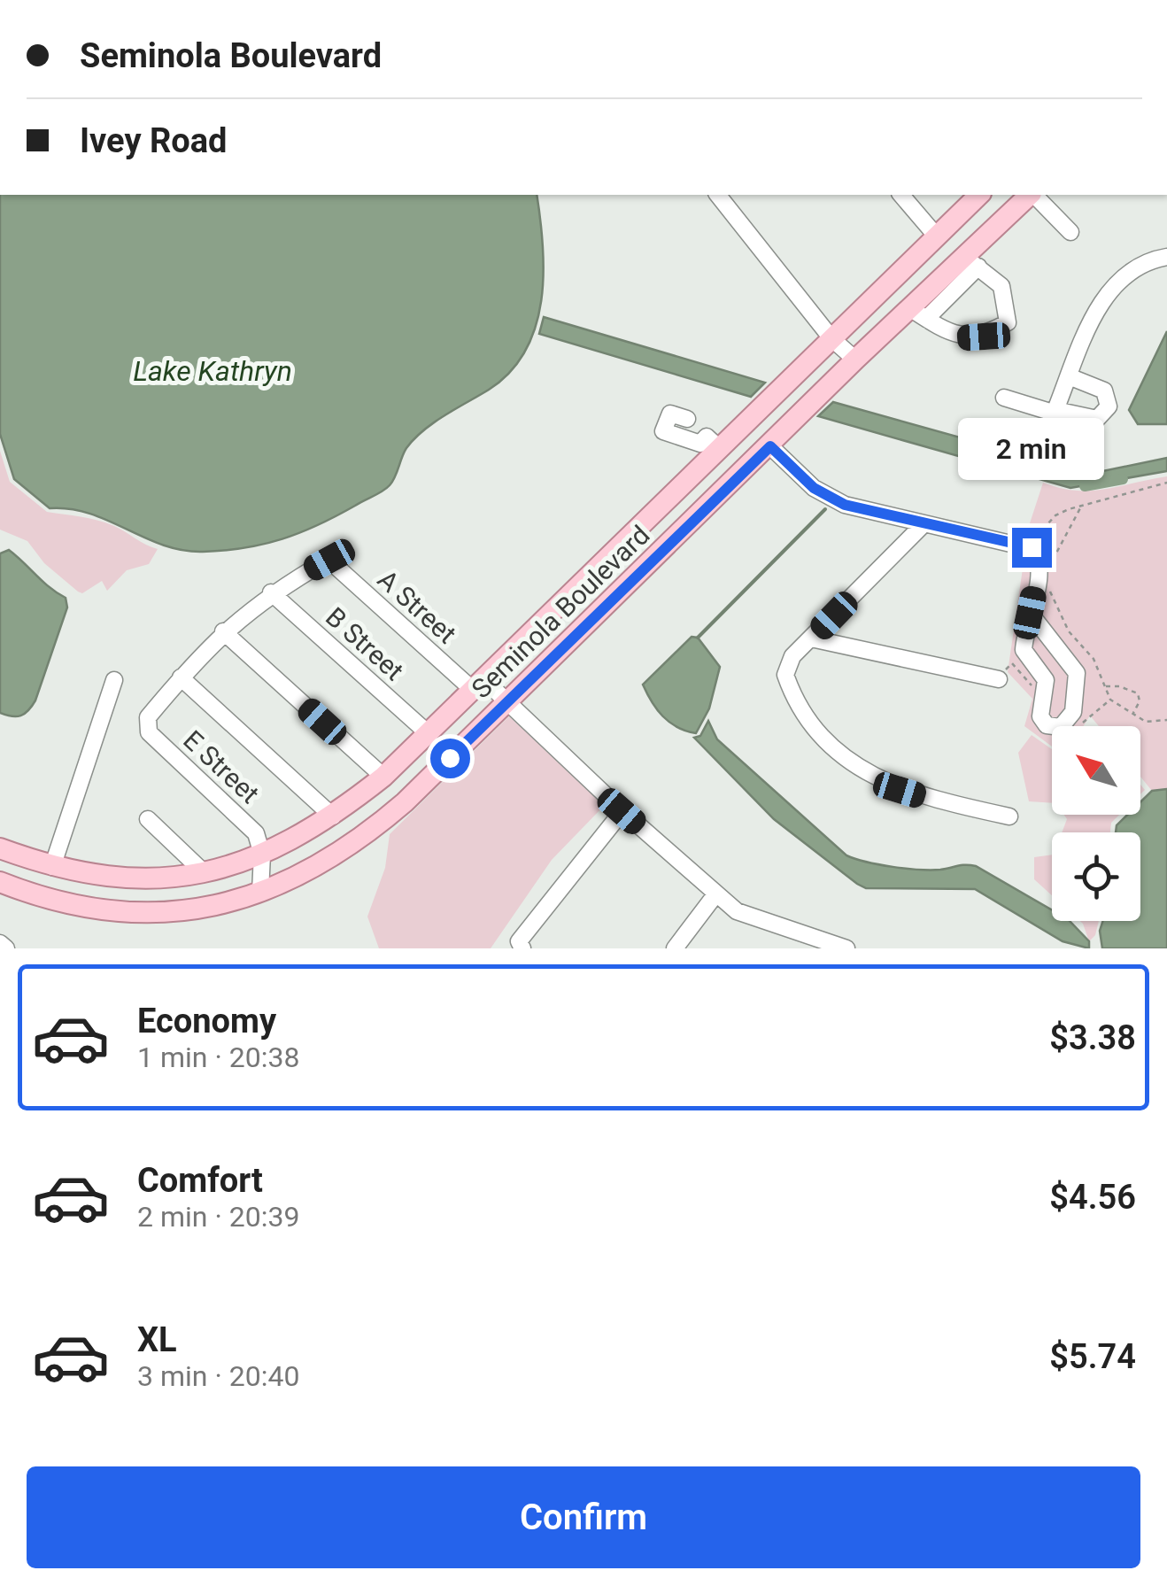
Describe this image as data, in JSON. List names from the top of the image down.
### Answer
{
  "streets": {
    "main road": ["Seminola Boulevard"],
    "street": ["A Street", "B Street", "E Street"]
  },
  "crossings": [
    ["A Street", "Seminola Boulevard"],
    ["A Street", "B Street"],
    ["Seminola Boulevard", "B Street"],
    ["Seminola Boulevard", "E Street"]
  ],
  "water": ["Lake Kathryn"],
  "north": "top left",
  "page": {
    "banner": ["Seminola Boulevard", "Ivey Road"],
    "bubble": "2 min",
    "list": [
      {
        "name": "Economy",
        "note": "1 min · 20:38",
        "value": "$3.38"
      },
      {
        "name": "Comfort",
        "note": "2 min · 20:39",
        "value": "$4.56"
      },
      {
        "name": "XL",
        "note": "3 min · 20:40",
        "value": "$5.74"
      }
    ],
    "buttons": "Confirm"
  }
}
